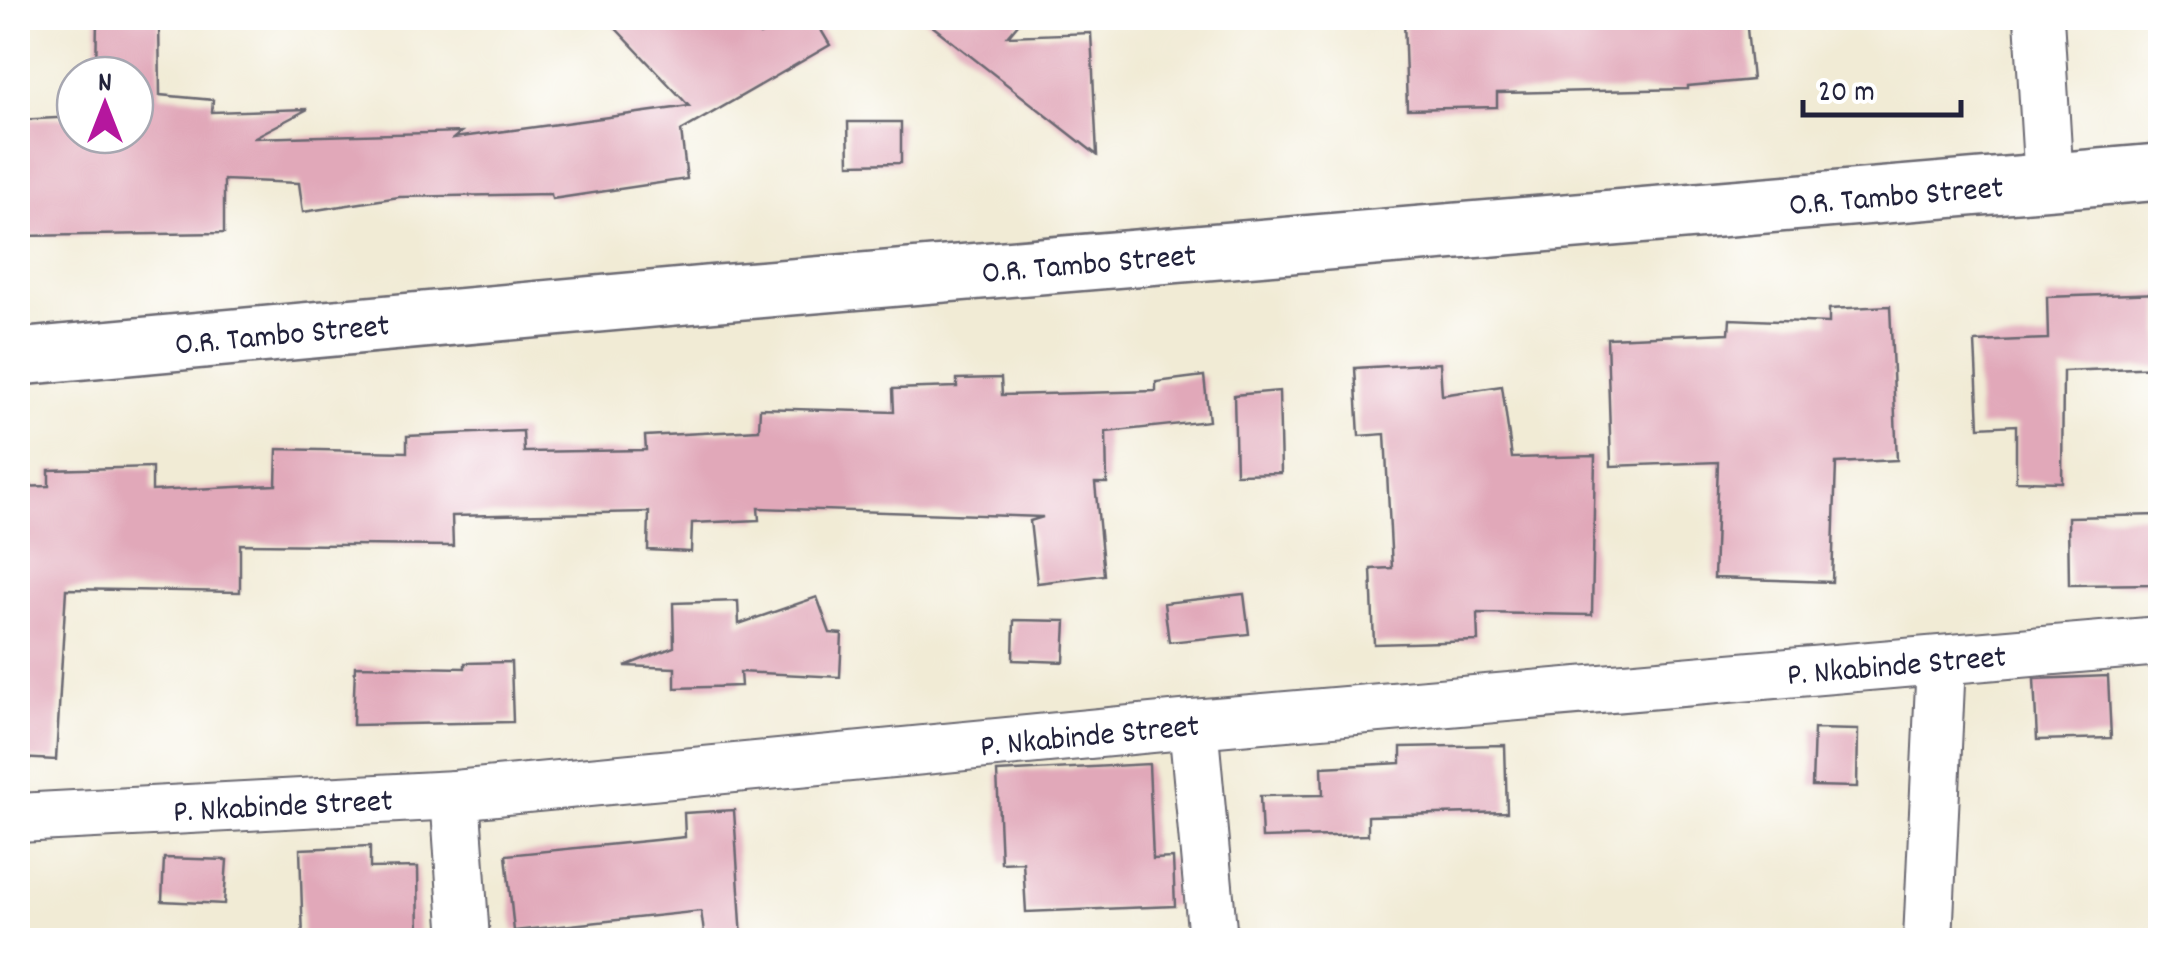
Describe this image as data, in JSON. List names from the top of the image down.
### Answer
{
  "streets": {
    "street": ["O.R. Tambo Street", "P. Nkabinde Street"]
  },
  "scale_bar": "20 m",
  "north": "top"
}
